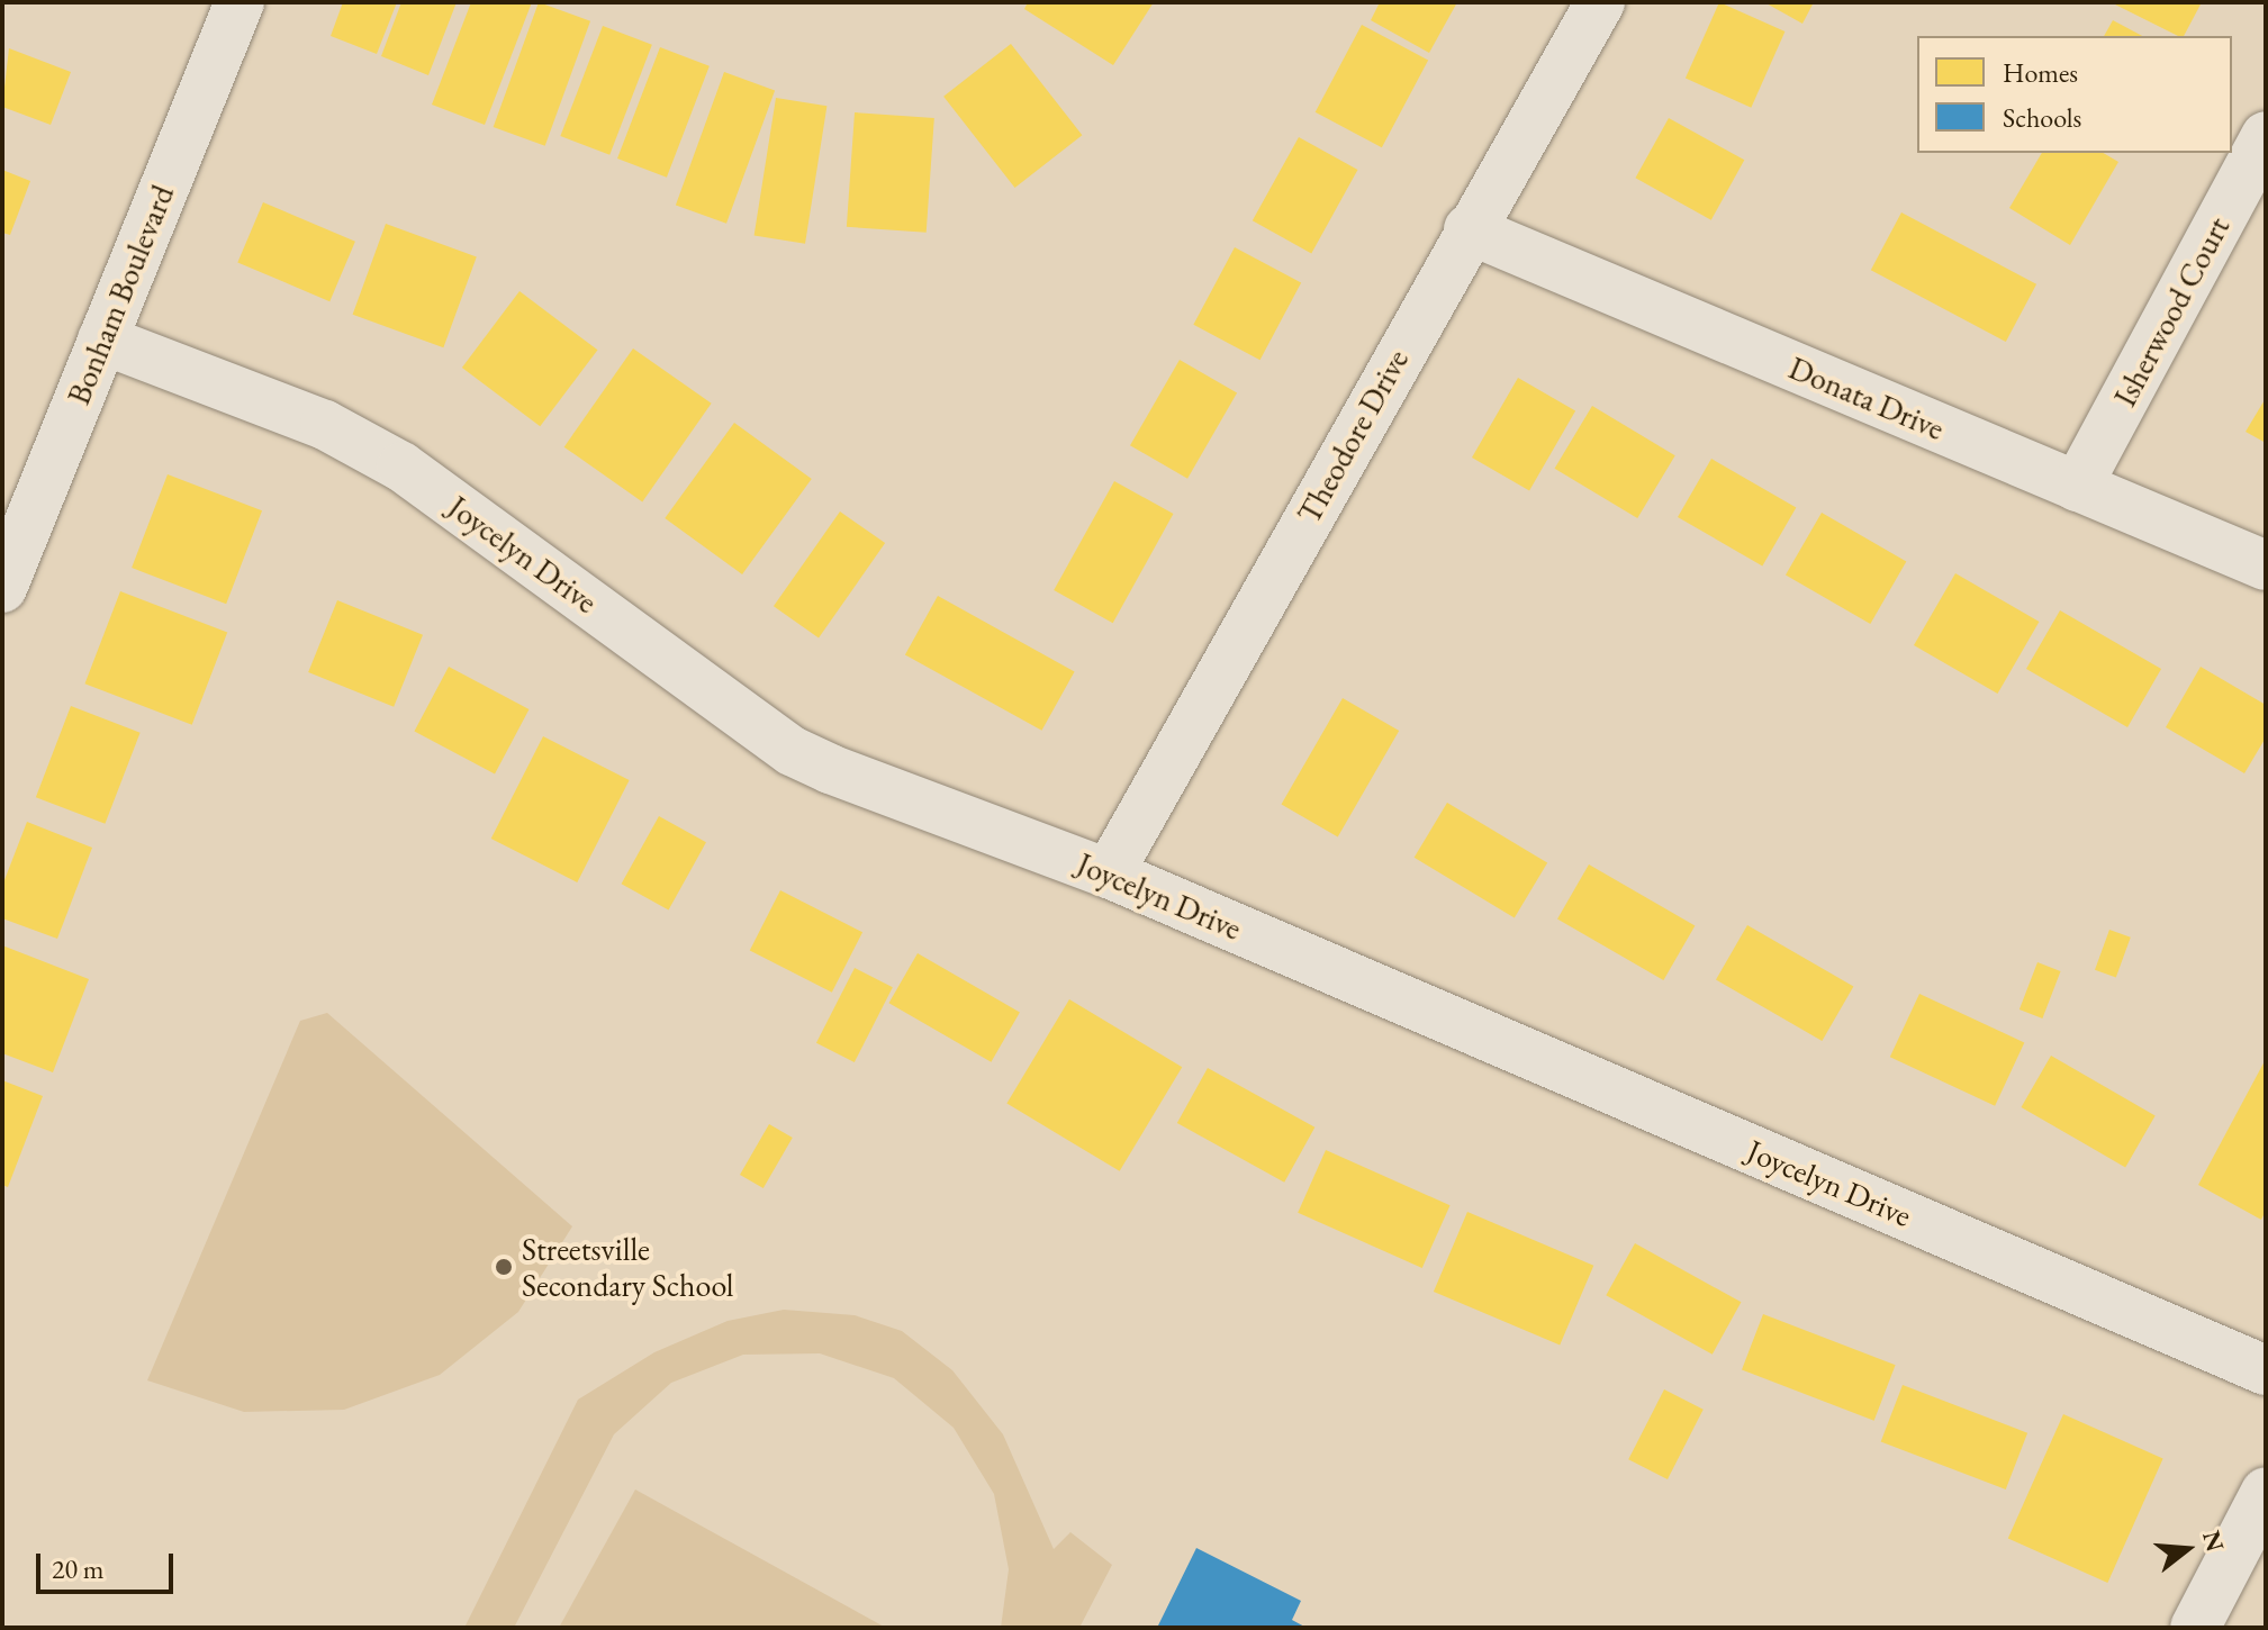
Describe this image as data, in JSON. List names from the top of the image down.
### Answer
{
  "streets": {
    "street": [
      "Bonham Boulevard",
      "Isherwood Court",
      "Donata Drive",
      "Theodore Drive",
      "Joycelyn Drive"
    ]
  },
  "crossings": [
    ["Bonham Boulevard", "Joycelyn Drive"],
    ["Isherwood Court", "Donata Drive"],
    ["Donata Drive", "Theodore Drive"],
    ["Theodore Drive", "Joycelyn Drive"]
  ],
  "places": ["Streetsville Secondary School"],
  "legend": ["Homes", "Schools"],
  "scale_bar": "20 m",
  "north": "right"
}
